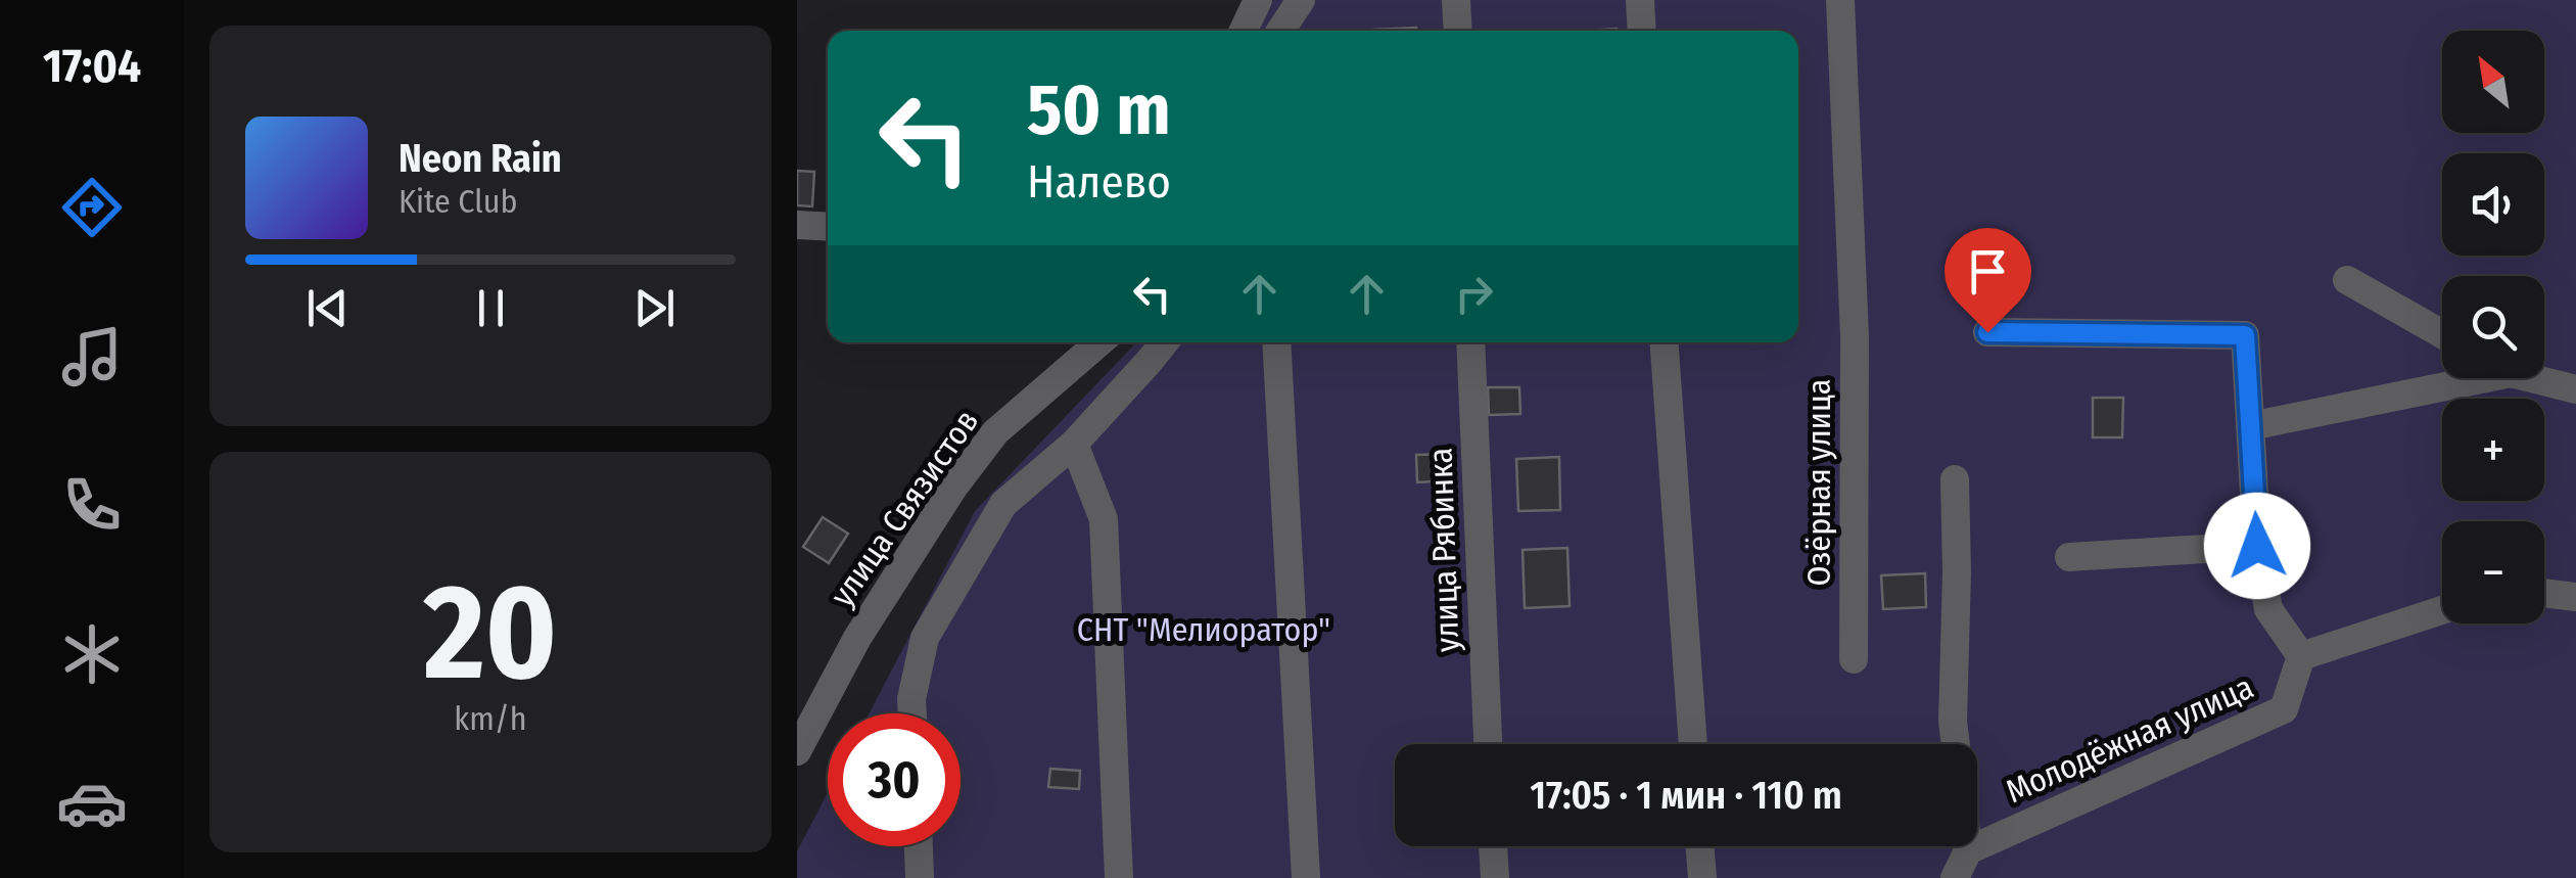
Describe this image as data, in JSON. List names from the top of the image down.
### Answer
{
  "streets": {
    "street": [
      "Озёрная улица",
      "улица Связистов",
      "улица Рябинка",
      "Молодёжная улица"
    ]
  },
  "parks": ["СНТ \"Мелиоратор\""],
  "north": "top left",
  "page": {
    "tabs": "17:04",
    "map_buttons": ["+", "−"],
    "turn": ["50 m", "Налево"],
    "song": ["Neon Rain", "Kite Club"],
    "tile": ["20", "km/h"],
    "limit": "30",
    "trip": "17:05 · 1 мин · 110 m"
  }
}
